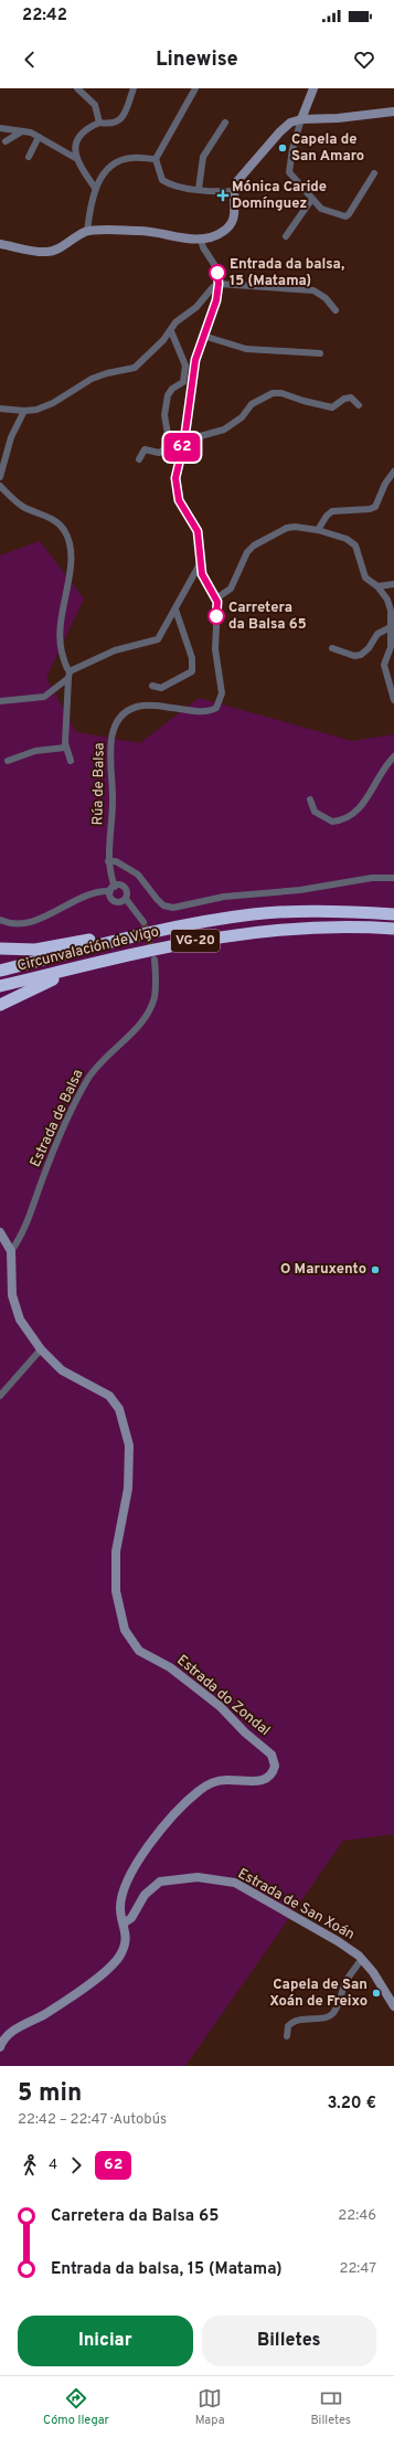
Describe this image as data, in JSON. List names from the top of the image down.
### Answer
{
  "streets": {
    "highway": ["VG-20", "Circunvalación de Vigo"],
    "street": [
      "Rúa de Balsa",
      "Estrada de Balsa",
      "Estrada do Zondal",
      "Estrada de San Xoán"
    ]
  },
  "crossings": [
    ["Estrada de Balsa", "Estrada do Zondal"],
    ["Estrada do Zondal", "Estrada de San Xoán"]
  ],
  "places": {
    "other": [
      "Capela de San Amaro",
      "Entrada da balsa, 15 (Matama)",
      "Carretera da Balsa 65",
      "O Maruxento",
      "Capela de San Xoán de Freixo"
    ],
    "health": ["Mónica Caride Domínguez"]
  },
  "lines": ["bus line 62"],
  "page": {
    "status": "22:42",
    "header": "Linewise",
    "on_map": "62",
    "heading": ["5 min", "22:42 – 22:47 · Autobús", "3.20 €"],
    "legs": ["4", "62"],
    "list": [
      {
        "name": "Carretera da Balsa 65",
        "value": "22:46"
      },
      {
        "name": "Entrada da balsa, 15 (Matama)",
        "value": "22:47"
      }
    ],
    "buttons": ["Iniciar", "Billetes"],
    "tabs": ["Cómo llegar", "Mapa", "Billetes"]
  }
}
